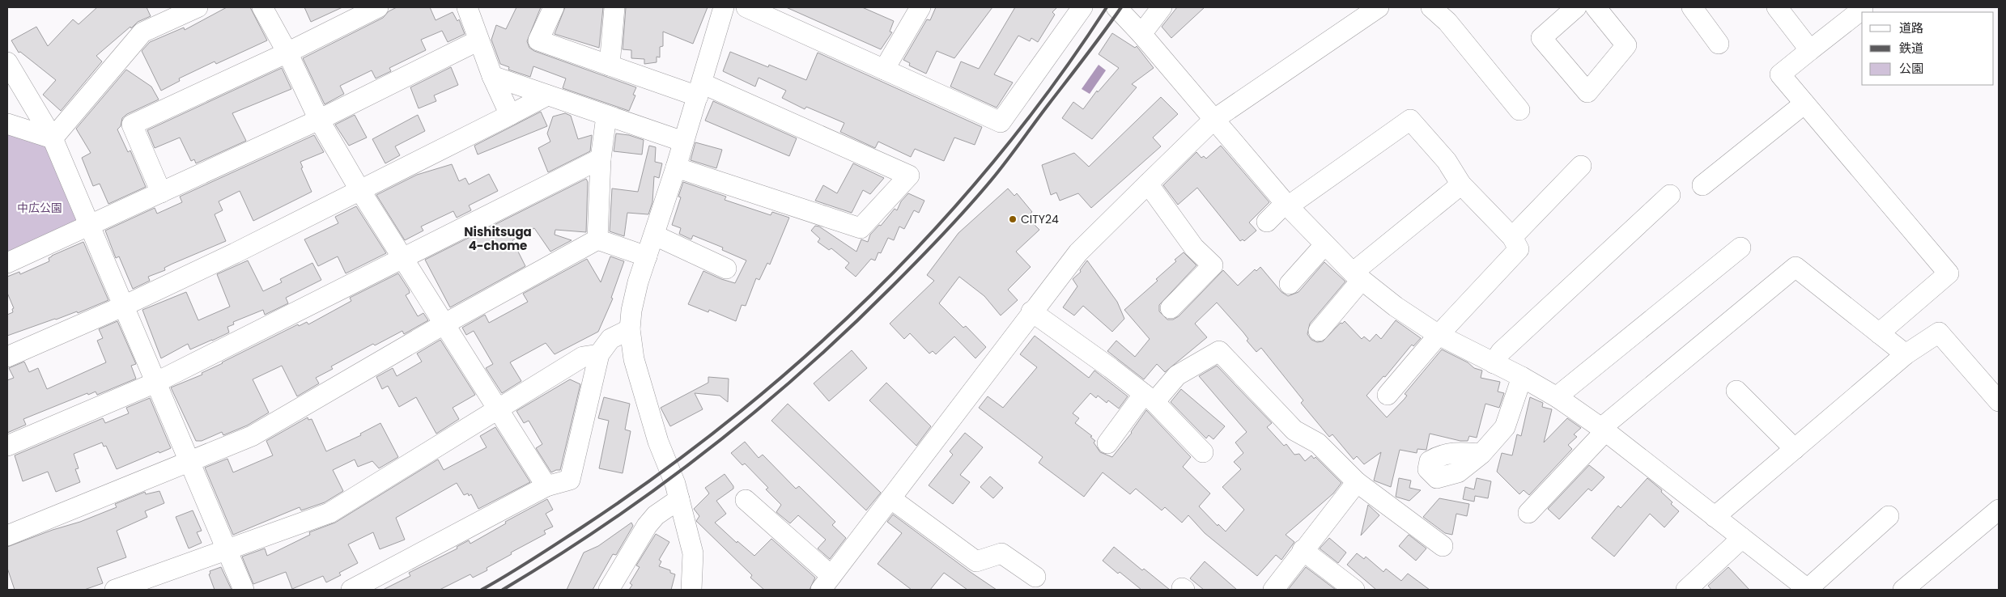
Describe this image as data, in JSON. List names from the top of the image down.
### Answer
{
  "districts": ["Nishitsuga 4-chome"],
  "parks": ["中広公園"],
  "places": ["CITY24"],
  "legend": ["道路", "鉄道", "公園"]
}
